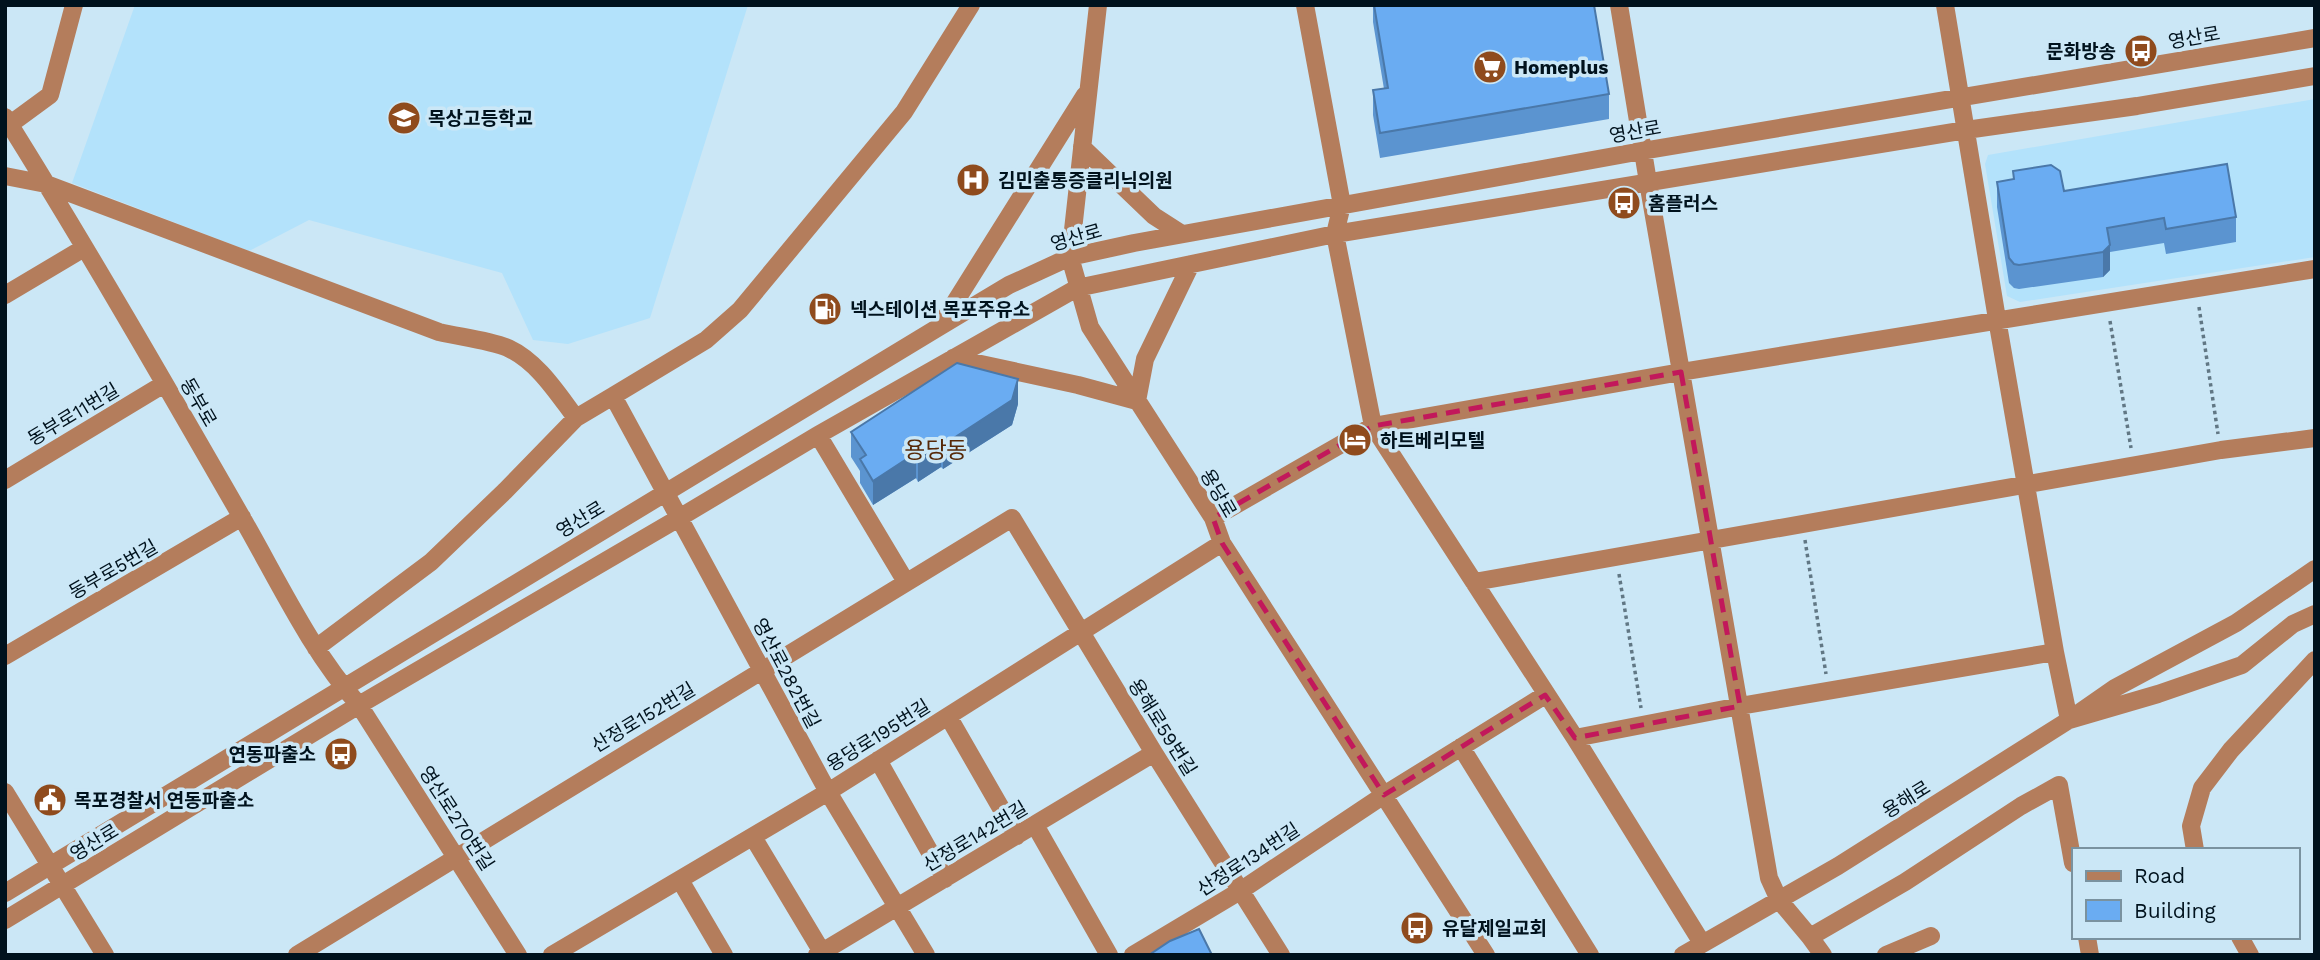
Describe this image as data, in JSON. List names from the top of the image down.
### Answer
{
  "streets": {
    "street": [
      "영산로",
      "동부로",
      "동부로11번길",
      "용당로",
      "동부로5번길",
      "영산로282번길",
      "산정로152번길",
      "용해로59번길",
      "용당로195번길",
      "용해로",
      "영산로270번길",
      "산정로142번길",
      "산정로134번길"
    ]
  },
  "crossings": [
    ["영산로", "동부로"],
    ["영산로", "용당로"],
    ["영산로", "영산로282번길"],
    ["영산로", "영산로270번길"],
    ["동부로", "동부로11번길"],
    ["동부로", "동부로5번길"],
    ["동부로", "영산로270번길"],
    ["용당로", "용당로195번길"],
    ["용당로", "산정로134번길"],
    ["영산로282번길", "산정로152번길"],
    ["영산로282번길", "용당로195번길"],
    ["영산로282번길", "산정로142번길"],
    ["산정로152번길", "용해로59번길"],
    ["산정로152번길", "영산로270번길"],
    ["용해로59번길", "용당로195번길"],
    ["용해로59번길", "산정로142번길"],
    ["용해로59번길", "산정로134번길"]
  ],
  "districts": ["용당동"],
  "places": {
    "bus stop": [
      "문화방송",
      "홈플러스",
      "연동파출소",
      "유달제일교회"
    ],
    "supermarket": ["Homeplus"],
    "school or university": ["목상고등학교"],
    "hospital": ["김민출통증클리닉의원"],
    "fuel station": ["넥스테이션 목포주유소"],
    "hotel": ["하트베리모텔"],
    "public building": ["목포경찰서 연동파출소"]
  },
  "legend": ["Road", "Building"]
}
